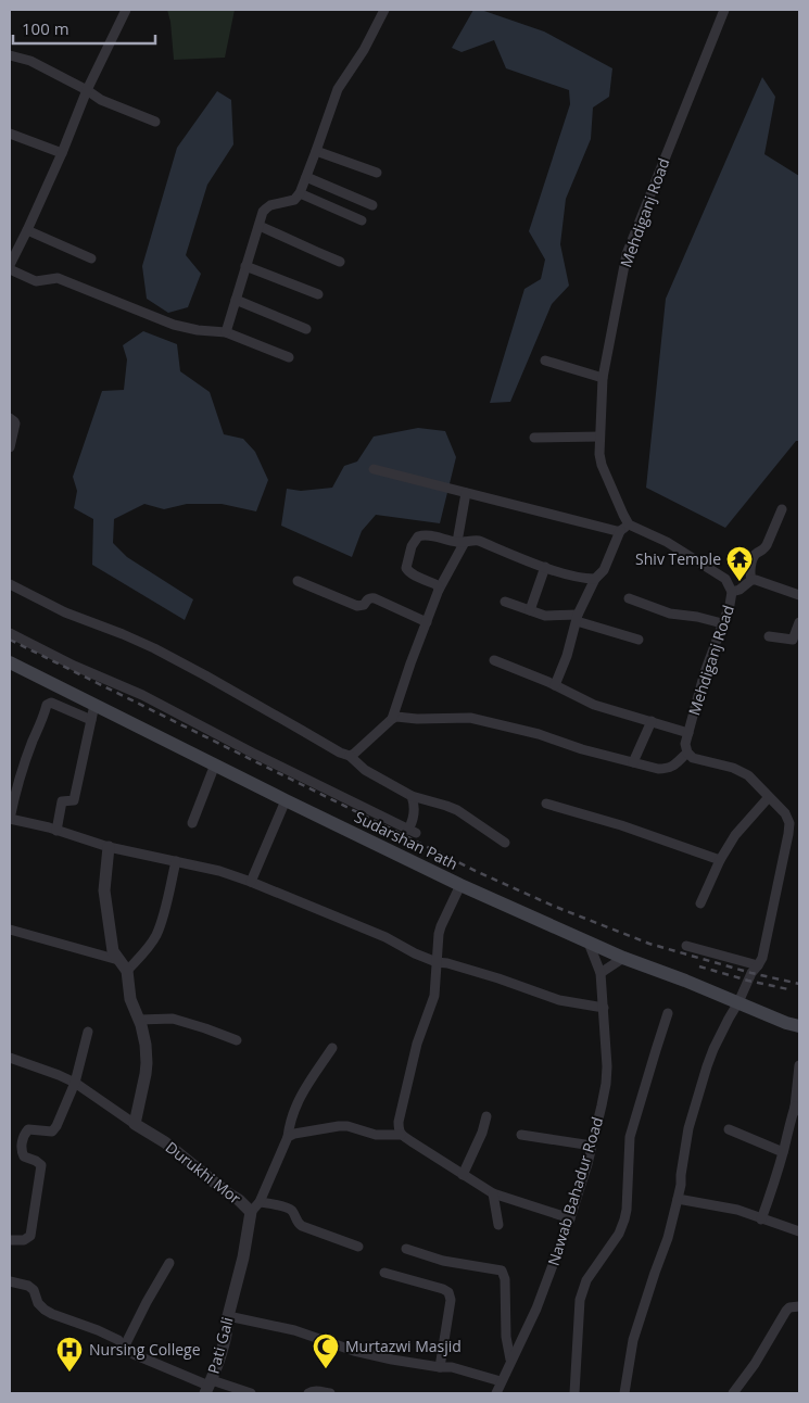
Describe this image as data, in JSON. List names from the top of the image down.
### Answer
{
  "streets": {
    "main road": ["Sudarshan Path"],
    "street": [
      "Mehdiganj Road",
      "Durukhi Mor",
      "Nawab Bahadur Road",
      "Pati Gali"
    ]
  },
  "crossings": [
    ["Sudarshan Path", "Nawab Bahadur Road"],
    ["Durukhi Mor", "Pati Gali"]
  ],
  "places": {
    "temple": ["Shiv Temple"],
    "mosque": ["Murtazwi Masjid"],
    "hospital": ["Nursing College"]
  },
  "scale_bar": "100 m"
}
